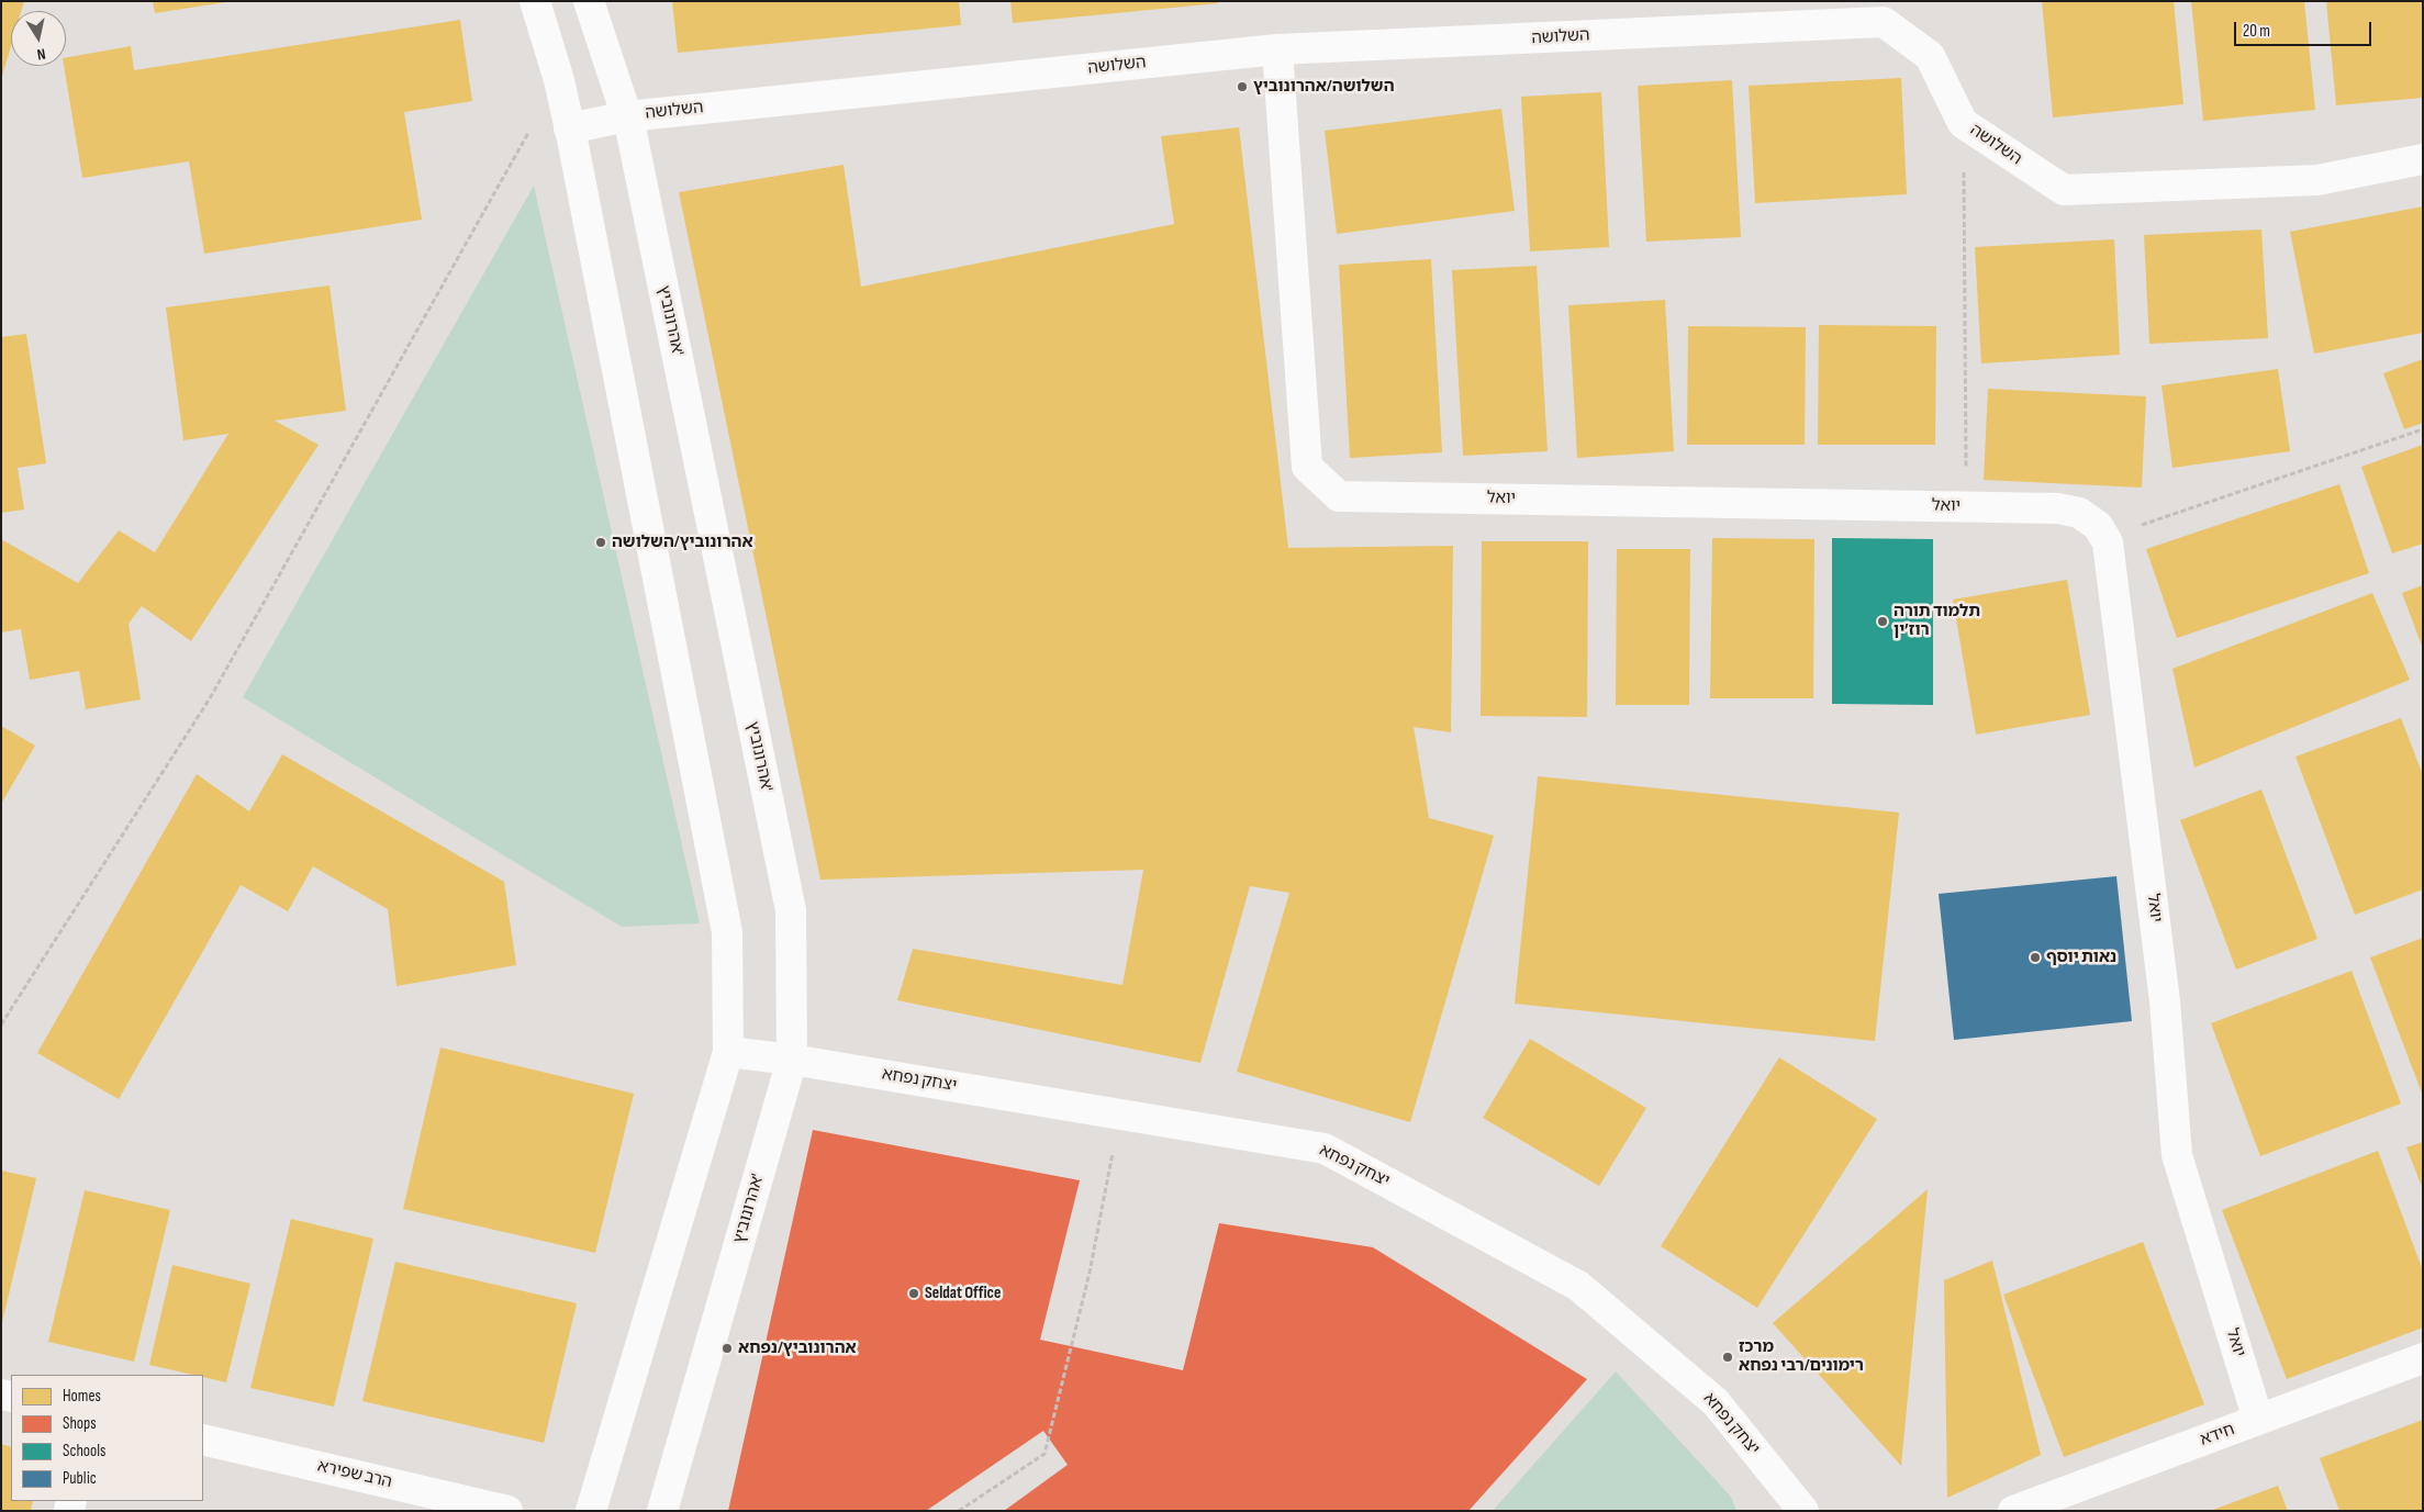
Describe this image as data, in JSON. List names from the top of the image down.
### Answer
{
  "streets": {
    "street": [
      "השלושה",
      "אהרונוביץ'",
      "יואל",
      "יצחק נפחא",
      "חידא",
      "הרב שפירא"
    ]
  },
  "crossings": [
    ["השלושה", "אהרונוביץ'"],
    ["השלושה", "יואל"],
    ["אהרונוביץ'", "יצחק נפחא"],
    ["יואל", "חידא"]
  ],
  "places": [
    "השלושה/אהרונוביץ",
    "אהרונוביץ/השלושה",
    "תלמוד תורה רוז’ין",
    "נאות יוסף",
    "Seldat Office",
    "אהרונוביץ/נפחא",
    "מרכז רימונים/רבי נפחא"
  ],
  "legend": [
    "Homes",
    "Shops",
    "Schools",
    "Public"
  ],
  "scale_bar": "20 m",
  "north": "bottom"
}
